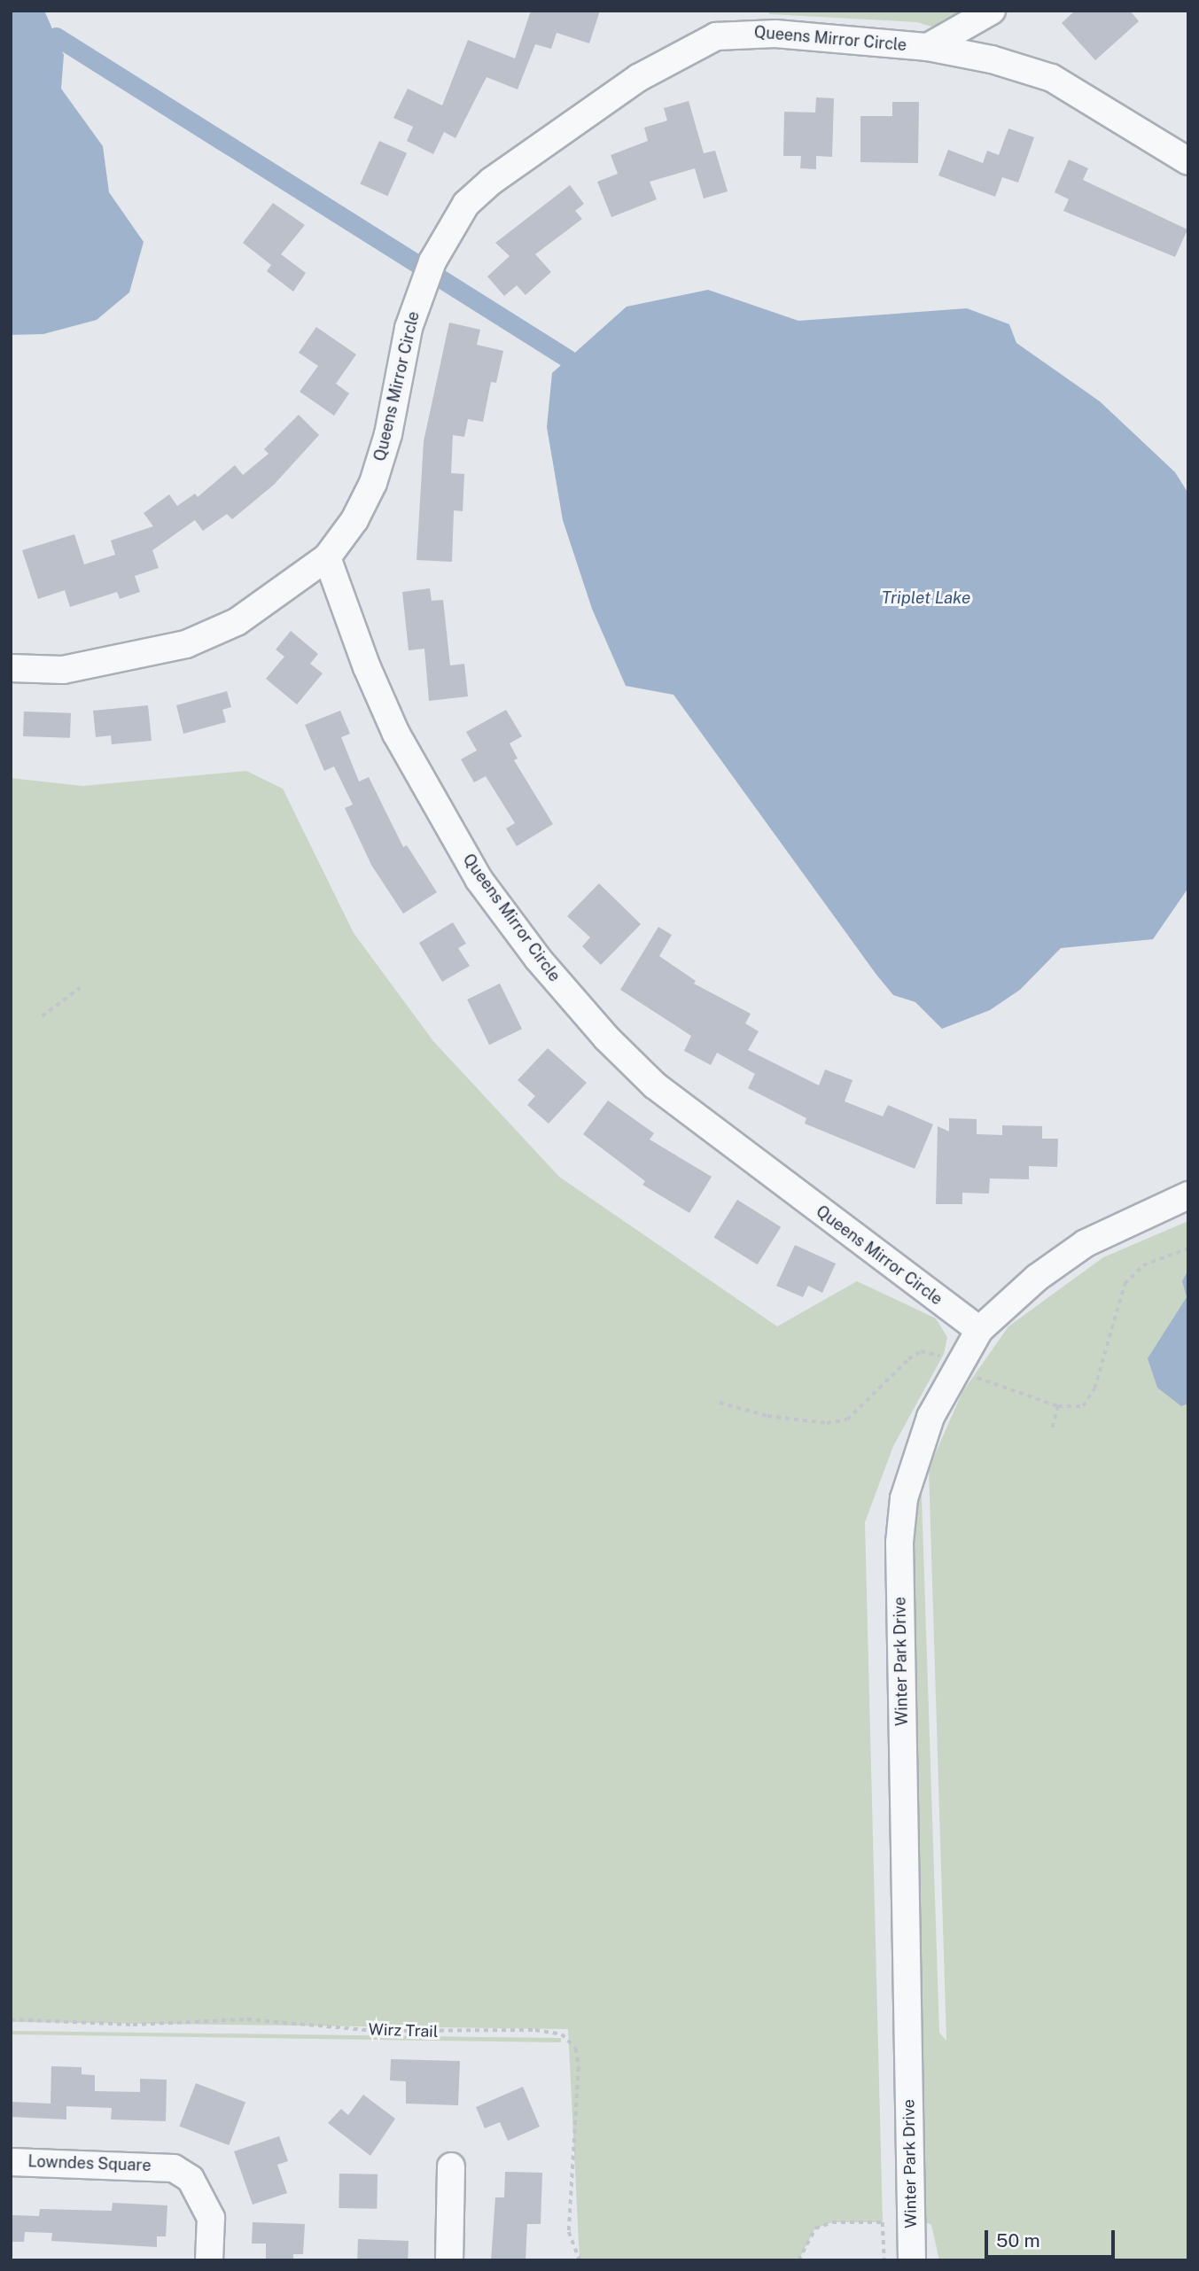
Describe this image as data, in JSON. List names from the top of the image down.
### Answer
{
  "streets": {
    "street": ["Queens Mirror Circle", "Winter Park Drive", "Lowndes Square"],
    "path": ["Wirz Trail"]
  },
  "crossings": [
    ["Queens Mirror Circle", "Winter Park Drive"]
  ],
  "water": ["Triplet Lake"],
  "scale_bar": "50 m"
}
